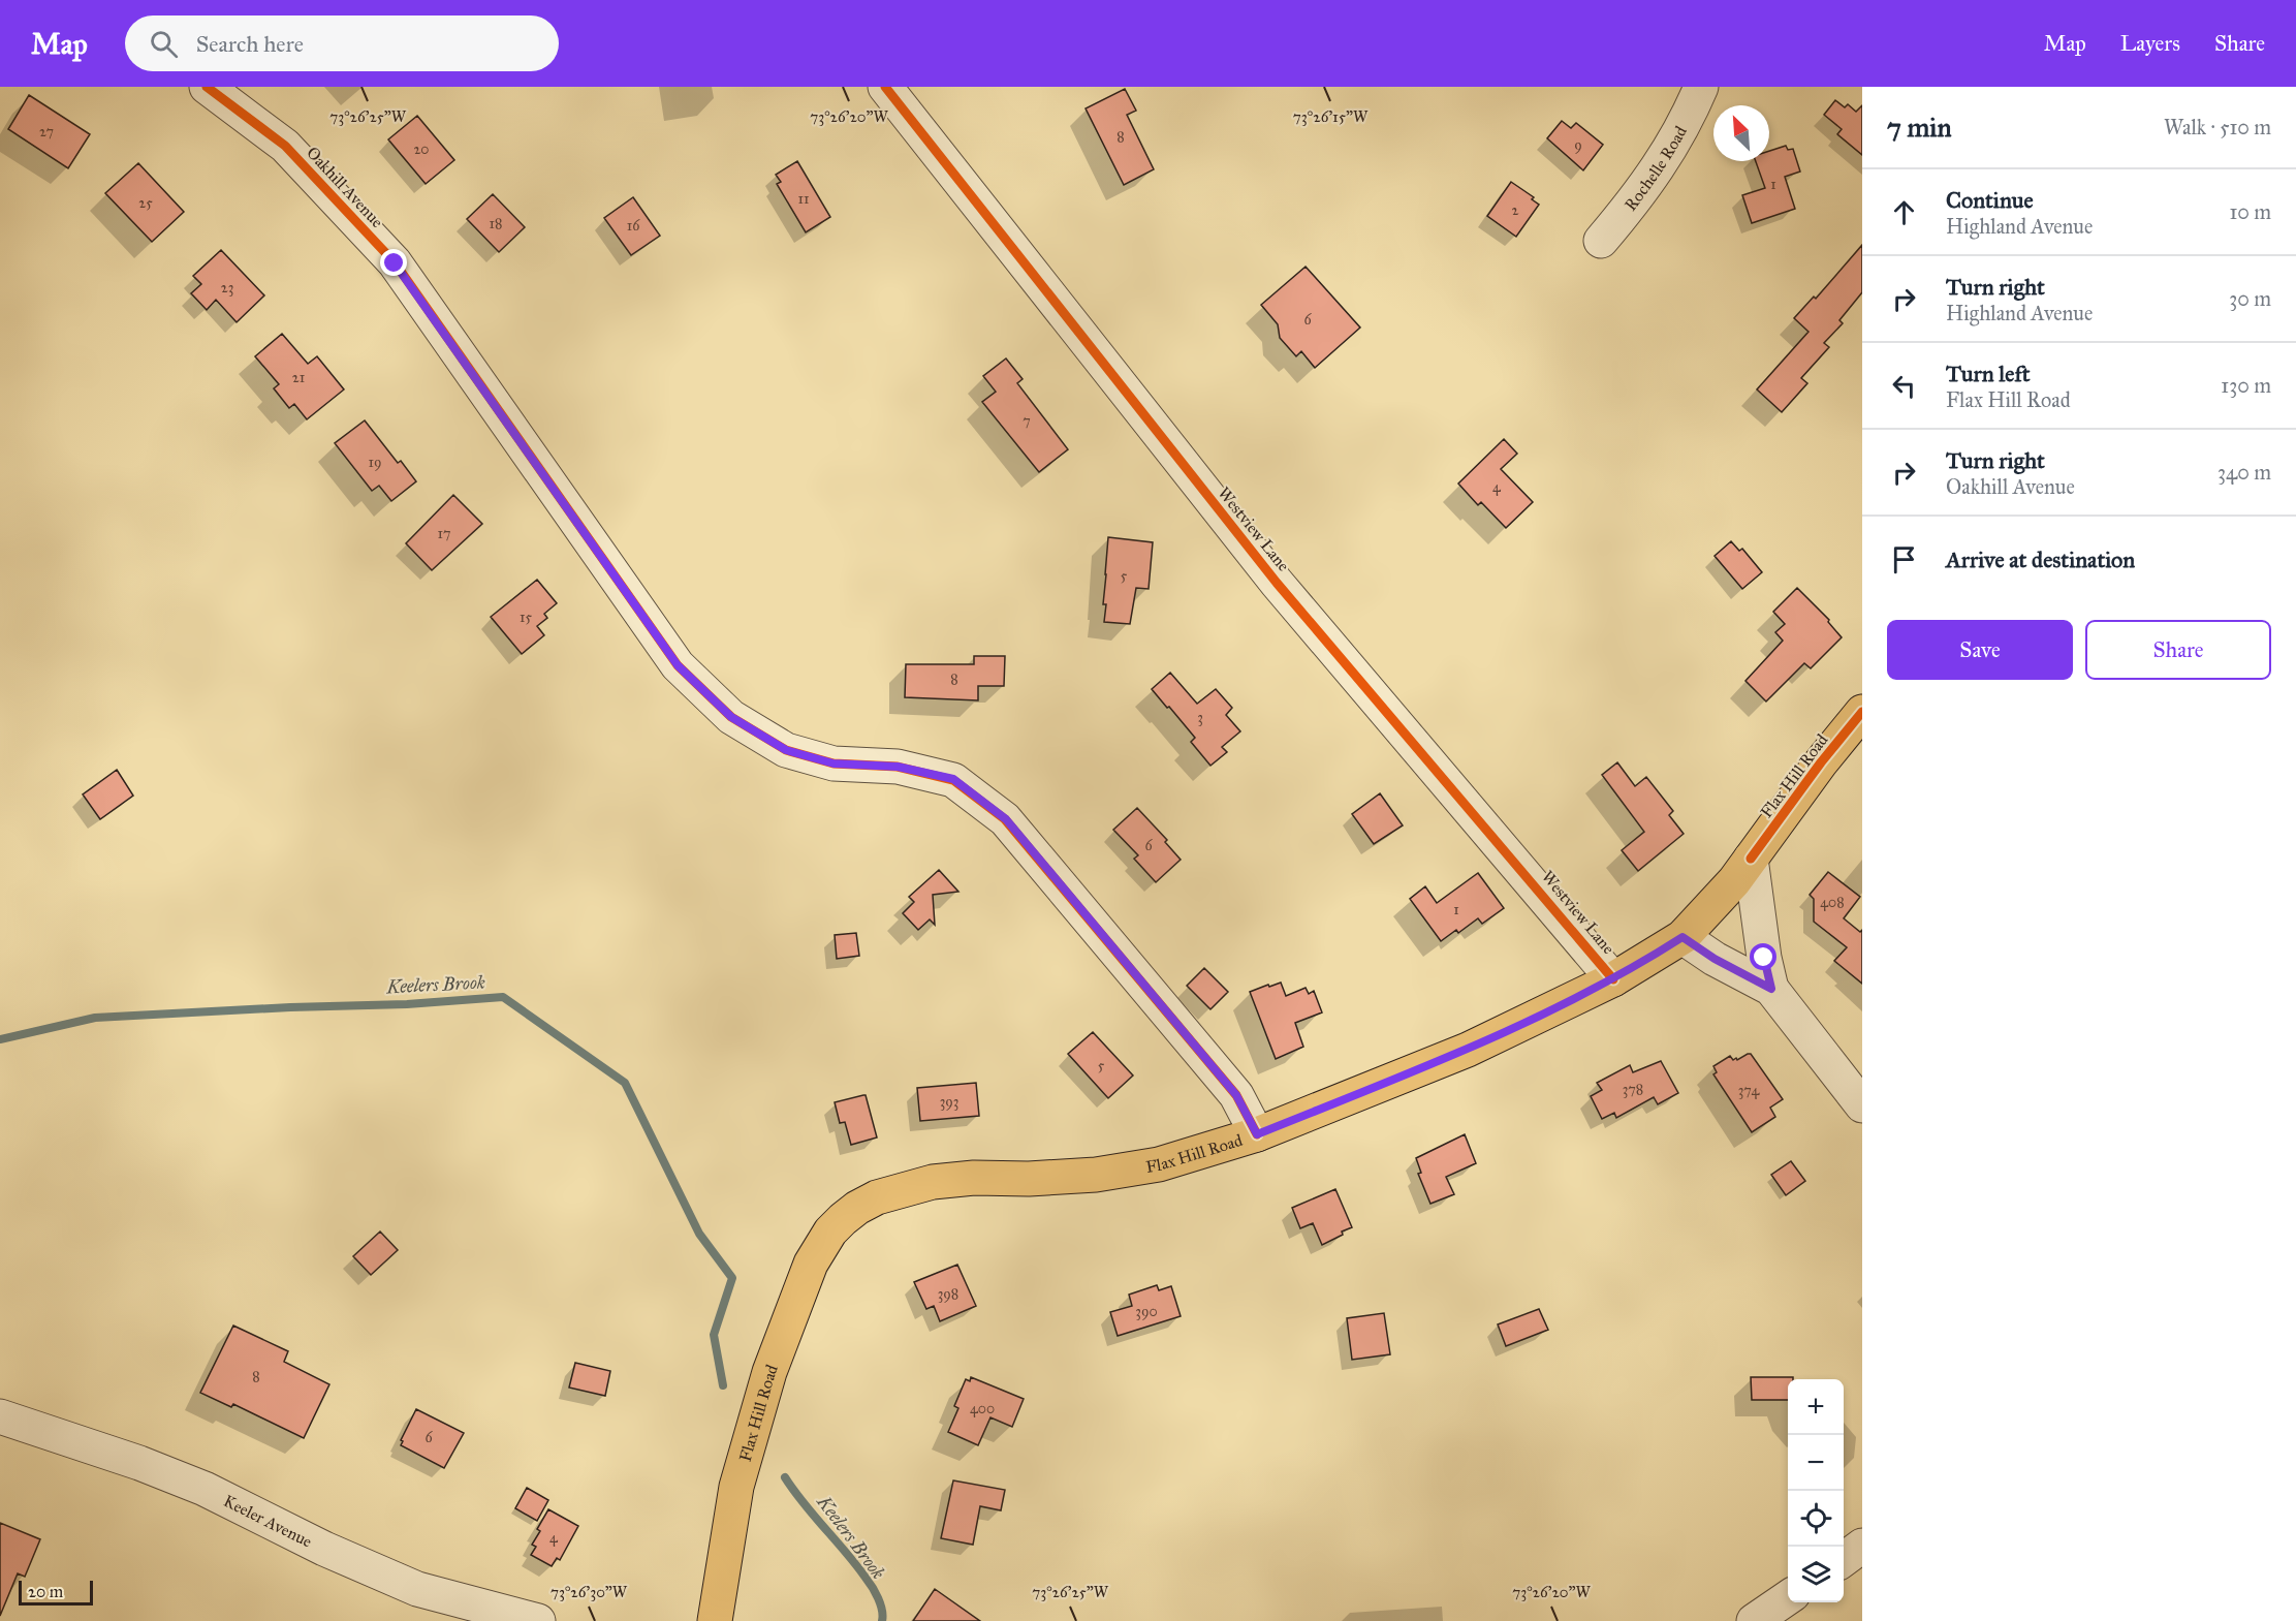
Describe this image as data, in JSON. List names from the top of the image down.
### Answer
{
  "streets": {
    "main road": ["Flax Hill Road"],
    "street": [
      "Rochelle Road",
      "Oakhill Avenue",
      "Westview Lane",
      "Keeler Avenue"
    ]
  },
  "crossings": [
    ["Oakhill Avenue", "Flax Hill Road"],
    ["Westview Lane", "Flax Hill Road"]
  ],
  "water": ["Keelers Brook"],
  "house_numbers": [
    "27",
    "8",
    "9",
    "20",
    "1",
    "11",
    "25",
    "2",
    "18",
    "16",
    "23",
    "6",
    "21",
    "7",
    "19",
    "4",
    "17",
    "5",
    "15",
    "8",
    "3",
    "6",
    "408",
    "1",
    "5",
    "378",
    "374",
    "393",
    "398",
    "390",
    "8",
    "400",
    "6",
    "4"
  ],
  "scale_bar": "20 m",
  "north": "top left",
  "page": {
    "header": "Map",
    "search": "Search here",
    "nav": ["Map", "Layers", "Share"],
    "heading": ["7 min", "Walk · 510 m"],
    "list": [
      ["Continue", "Highland Avenue", "10 m"],
      ["Turn right", "Highland Avenue", "30 m"],
      ["Turn left", "Flax Hill Road", "130 m"],
      ["Turn right", "Oakhill Avenue", "340 m"],
      "Arrive at destination"
    ],
    "buttons": ["Save", "Share"],
    "map_buttons": ["+", "−"],
    "scale": "20 m"
  },
  "coordinates": [
    "73°26'20\"W",
    "73°26'15\"W",
    "73°26'25\"W",
    "73°26'30\"W"
  ]
}
